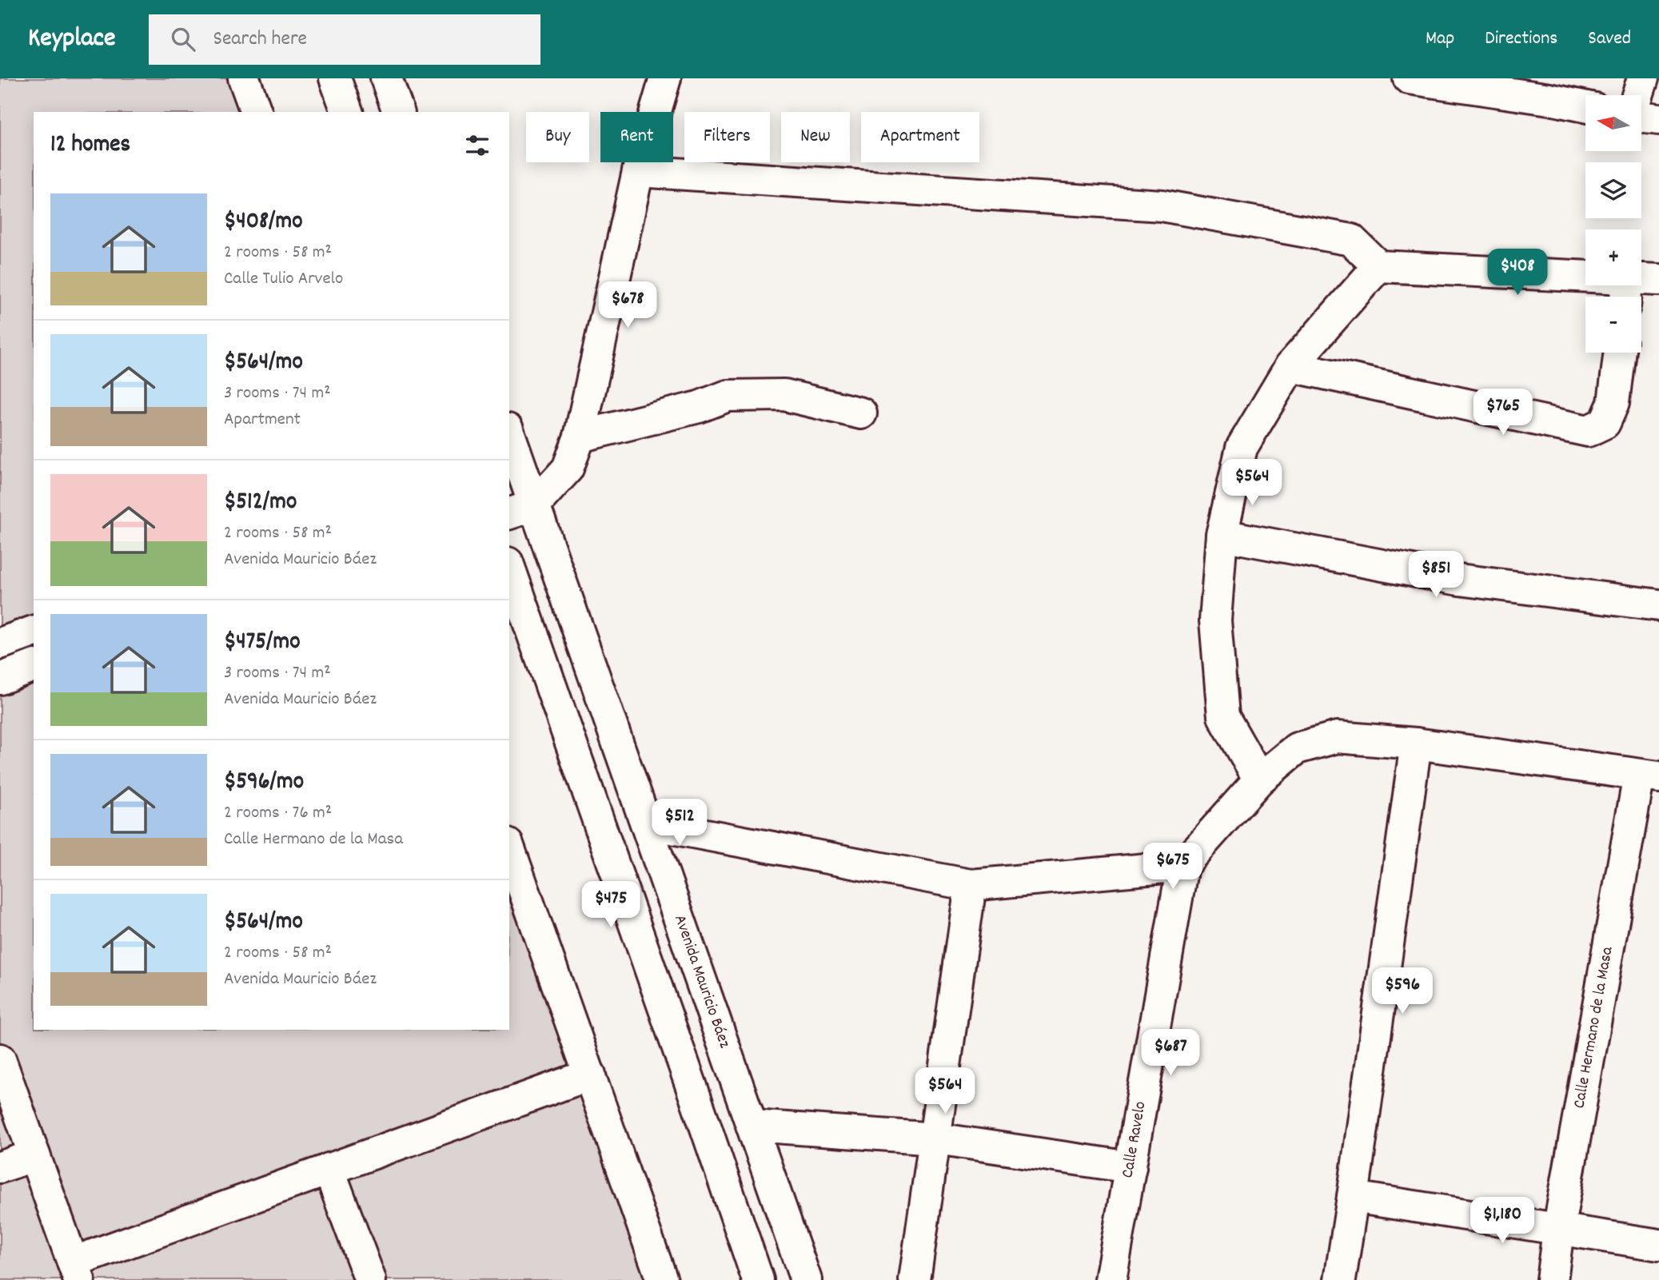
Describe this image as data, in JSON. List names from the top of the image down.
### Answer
{
  "streets": {
    "street": ["Avenida Mauricio Báez", "Calle Hermano de la Masa", "Calle Ravelo"]
  },
  "north": "left",
  "page": {
    "header": "Keyplace",
    "search": "Search here",
    "nav": ["Map", "Directions", "Saved"],
    "map_buttons": ["+", "−"],
    "chip": [
      "Buy",
      "Rent",
      "Filters",
      "New",
      "Apartment"
    ],
    "heading": "12 homes",
    "list": [
      {
        "name": "$408/mo",
        "note": "2 rooms · 58 m² · Calle Tulio Arvelo"
      },
      {
        "name": "$564/mo",
        "note": "3 rooms · 74 m² · Apartment"
      },
      {
        "name": "$512/mo",
        "note": "2 rooms · 58 m² · Avenida Mauricio Báez"
      },
      {
        "name": "$475/mo",
        "note": "3 rooms · 74 m² · Avenida Mauricio Báez"
      },
      {
        "name": "$596/mo",
        "note": "2 rooms · 76 m² · Calle Hermano de la Masa"
      },
      {
        "name": "$564/mo",
        "note": "2 rooms · 58 m² · Avenida Mauricio Báez"
      }
    ],
    "price": [
      "$408",
      "$678",
      "$765",
      "$564",
      "$851",
      "$512",
      "$675",
      "$475",
      "$596",
      "$687",
      "$564",
      "$1,180"
    ]
  }
}
